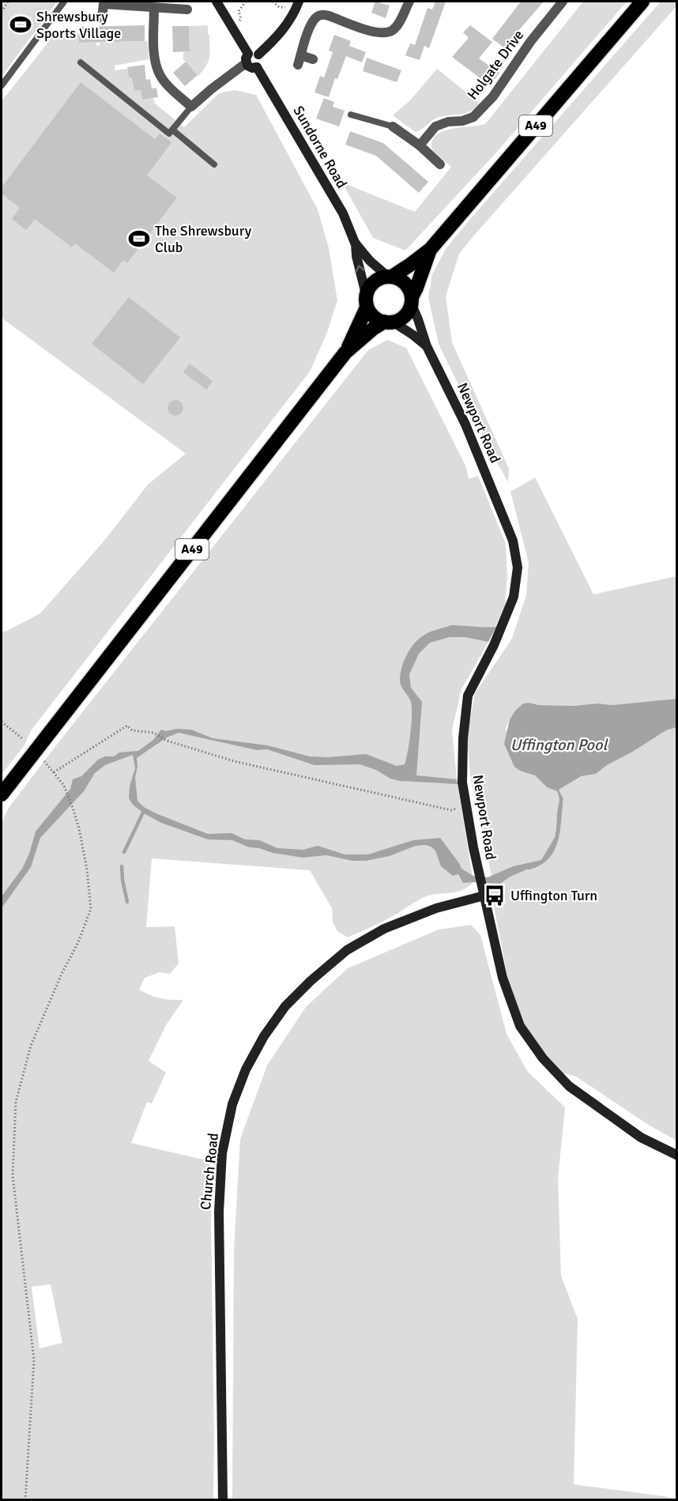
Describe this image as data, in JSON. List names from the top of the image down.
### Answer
{
  "streets": {
    "highway": ["A49"],
    "main road": ["Sundorne Road", "Newport Road", "Church Road"],
    "street": ["Holgate Drive"]
  },
  "crossings": [
    ["A49", "Sundorne Road"],
    ["A49", "Newport Road"],
    ["Sundorne Road", "Newport Road"],
    ["Newport Road", "Church Road"]
  ],
  "water": ["Uffington Pool"],
  "places": {
    "sports": ["Shrewsbury Sports Village", "The Shrewsbury Club"],
    "bus stop": ["Uffington Turn"]
  }
}
